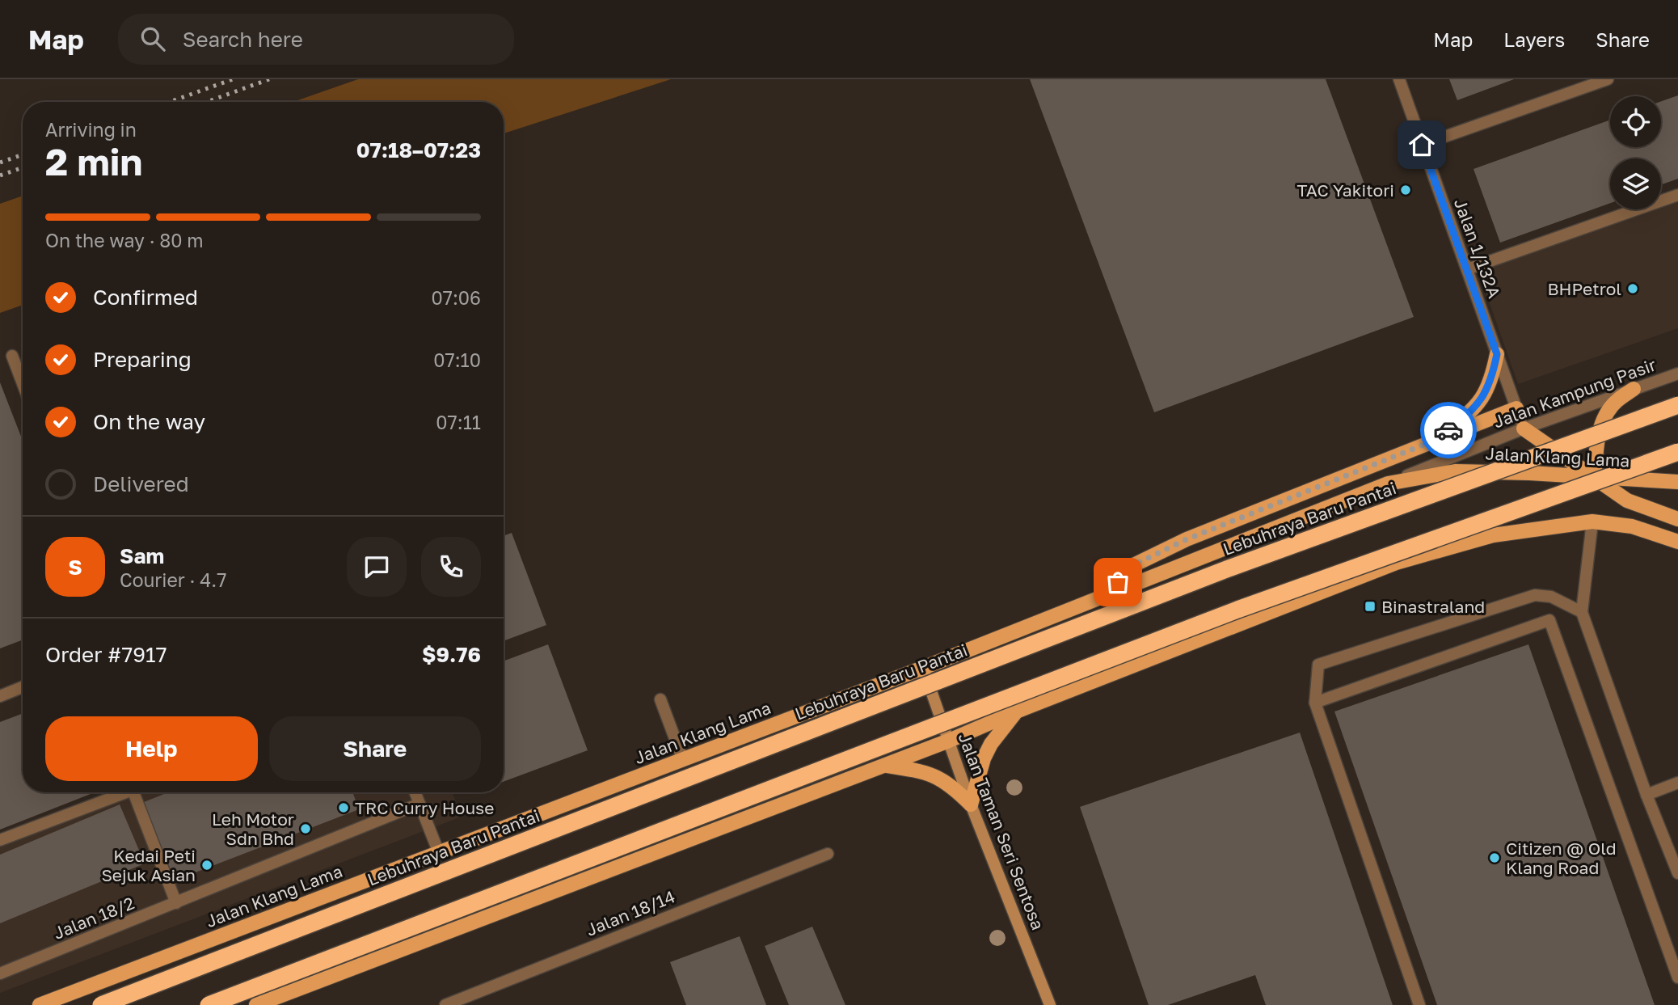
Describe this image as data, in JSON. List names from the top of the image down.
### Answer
{
  "streets": {
    "highway": ["Lebuhraya Baru Pantai"],
    "main road": ["Jalan Klang Lama", "Jalan Taman Seri Sentosa"],
    "street": [
      "Jalan 1/132A",
      "Jalan Kampung Pasir",
      "Jalan 18/14",
      "Jalan 18/2"
    ]
  },
  "crossings": [
    ["Jalan 1/132A", "Jalan Kampung Pasir"],
    ["Jalan Kampung Pasir", "Jalan Klang Lama"],
    ["Jalan Klang Lama", "Jalan Taman Seri Sentosa"]
  ],
  "places": {
    "other": [
      "TAC Yakitori",
      "BHPetrol",
      "TRC Curry House",
      "Leh Motor Sdn Bhd",
      "Citizen @ Old Klang Road",
      "Kedai Peti Sejuk Asian"
    ],
    "transit": ["Binastraland"]
  },
  "page": {
    "header": "Map",
    "search": "Search here",
    "nav": ["Map", "Layers", "Share"],
    "heading": ["2 min", "Arriving in", "07:18–07:23"],
    "panel": [
      "Sam",
      "Courier · 4.7",
      "Order #7917",
      "$9.76"
    ],
    "bar": "On the way · 80 m",
    "list": [
      ["Confirmed", "07:06"],
      ["Preparing", "07:10"],
      ["On the way", "07:11"],
      "Delivered"
    ],
    "round": "S",
    "buttons": ["Help", "Share"]
  }
}
